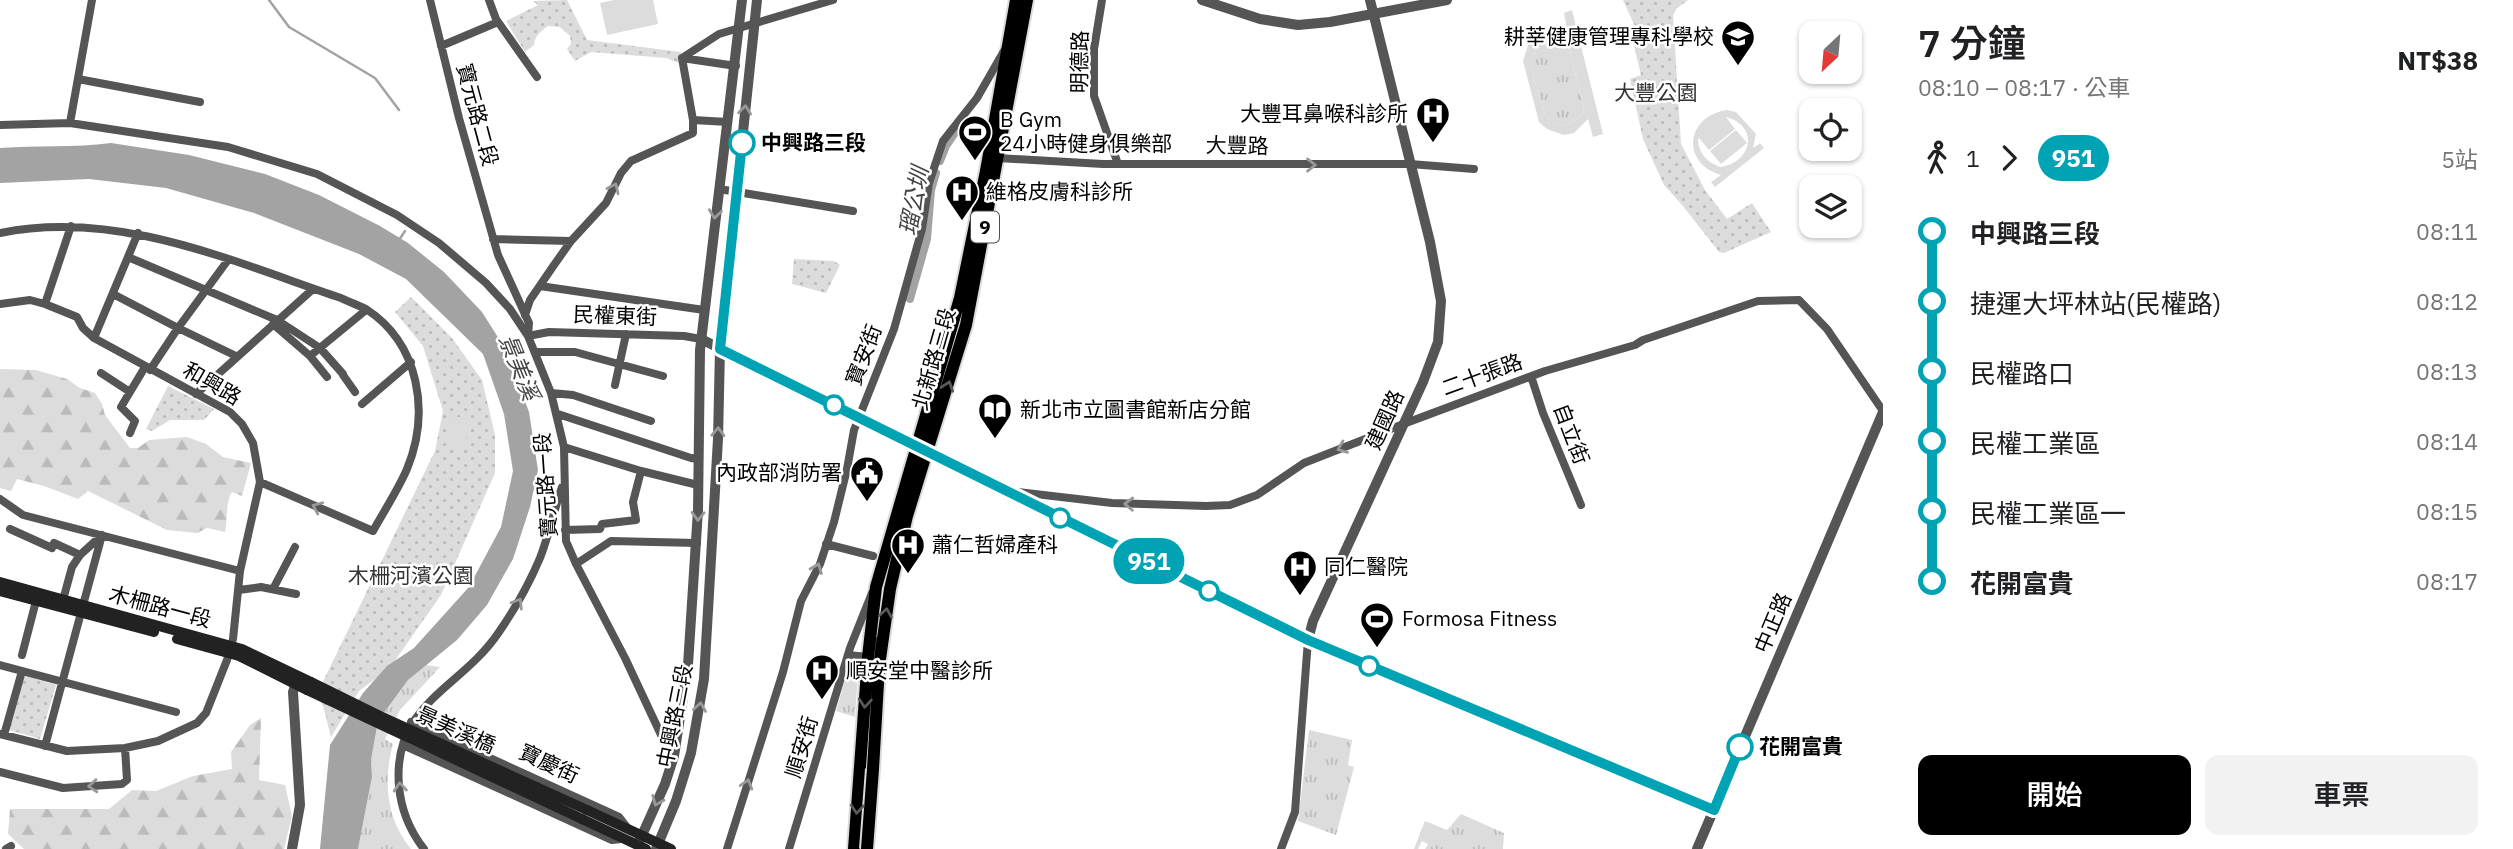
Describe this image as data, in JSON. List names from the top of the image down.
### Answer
{
  "streets": {
    "main road": [
      "9",
      "北新路三段",
      "木柵路一段",
      "景美溪橋",
      "寶慶街"
    ],
    "street": [
      "明德路",
      "寶元路二段",
      "大豐路",
      "民權東街",
      "寶安街",
      "二十張路",
      "和興路",
      "建國路",
      "自立街",
      "寶元路一段",
      "中正路",
      "中興路三段",
      "順安街"
    ]
  },
  "crossings": [
    ["明德路", "大豐路"],
    ["寶元路二段", "寶元路一段"],
    ["大豐路", "北新路三段"],
    ["大豐路", "建國路"],
    ["9", "北新路三段"],
    ["民權東街", "寶元路一段"],
    ["民權東街", "中興路三段"],
    ["寶安街", "北新路三段"],
    ["北新路三段", "順安街"],
    ["二十張路", "建國路"],
    ["二十張路", "自立街"],
    ["二十張路", "中正路"],
    ["和興路", "木柵路一段"],
    ["寶元路一段", "中興路三段"],
    ["木柵路一段", "景美溪橋"],
    ["中興路三段", "寶慶街"],
    ["景美溪橋", "寶慶街"]
  ],
  "one_way": ["大豐路", "寶安街", "二十張路"],
  "water": ["瑠公圳", "景美溪"],
  "parks": ["大豐公園", "木柵河濱公園"],
  "places": {
    "school or university": ["耕莘健康管理專科學校"],
    "other": ["中興路三段", "花開富貴"],
    "hospital": [
      "大豐耳鼻喉科診所",
      "維格皮膚科診所",
      "蕭仁哲婦產科",
      "同仁醫院",
      "順安堂中醫診所"
    ],
    "sports": ["B Gym 24小時健身俱樂部", "Formosa Fitness"],
    "library": ["新北市立圖書館新店分館"],
    "public building": ["內政部消防署"]
  },
  "lines": ["bus line 951"],
  "north": "bottom left",
  "page": {
    "on_map": "951",
    "heading": ["7 分鐘", "08:10 – 08:17 · 公車", "NT$38"],
    "legs": ["1", "951", "5站"],
    "list": [
      {
        "name": "中興路三段",
        "value": "08:11"
      },
      {
        "name": "捷運大坪林站(民權路)",
        "value": "08:12"
      },
      {
        "name": "民權路口",
        "value": "08:13"
      },
      {
        "name": "民權工業區",
        "value": "08:14"
      },
      {
        "name": "民權工業區一",
        "value": "08:15"
      },
      {
        "name": "花開富貴",
        "value": "08:17"
      }
    ],
    "buttons": ["開始", "車票"]
  }
}
